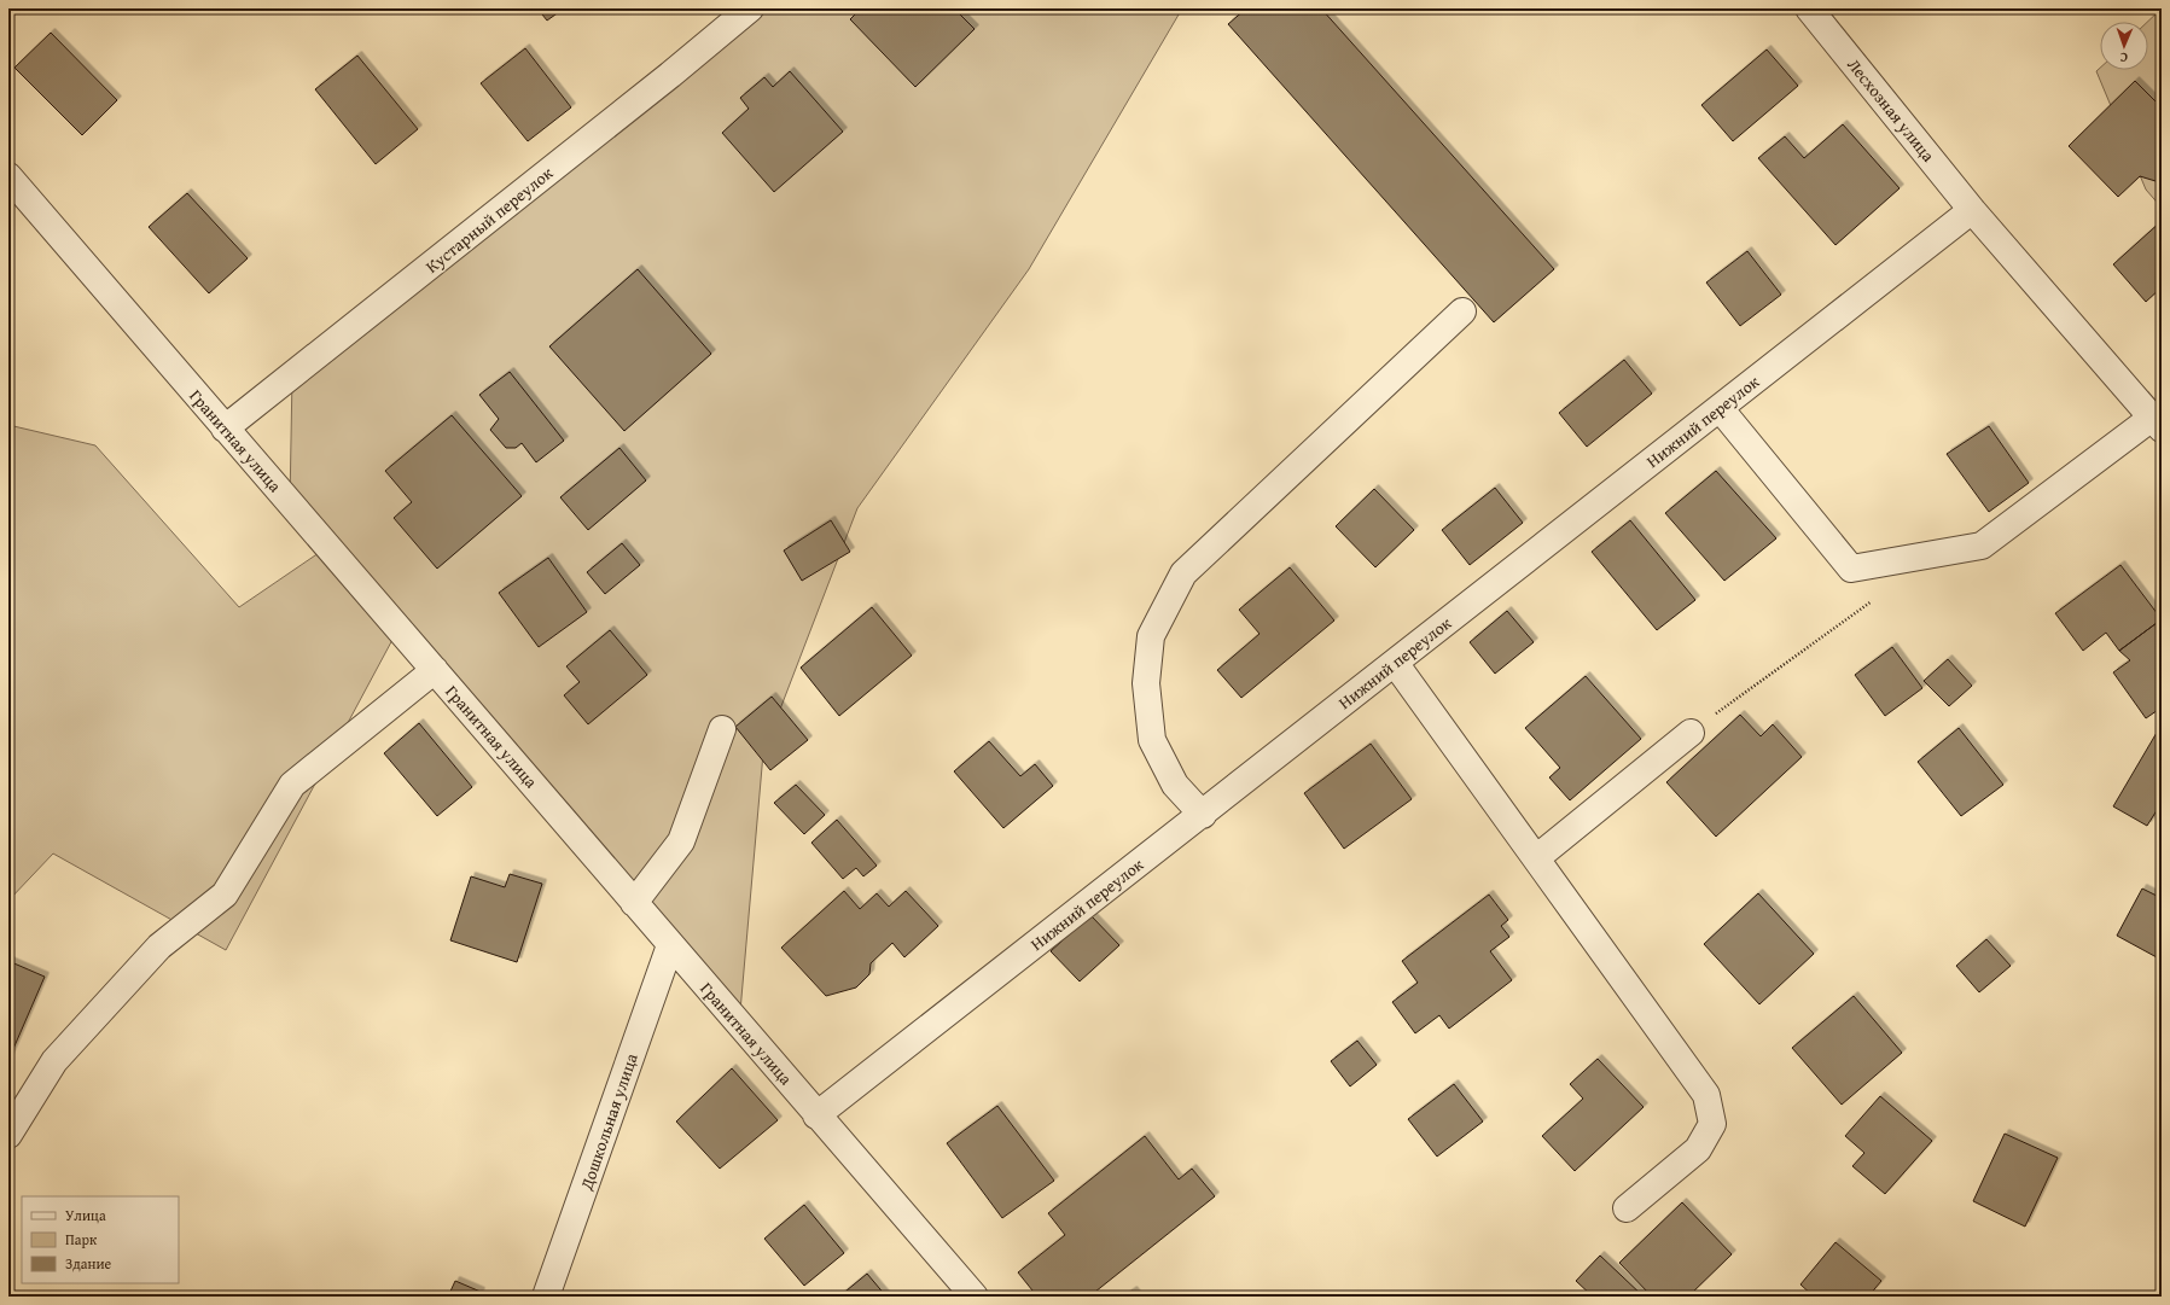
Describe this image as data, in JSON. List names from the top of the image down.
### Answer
{
  "streets": {
    "street": [
      "Лесхозная улица",
      "Кустарный переулок",
      "Нижний переулок",
      "Гранитная улица",
      "Дошкольная улица"
    ]
  },
  "crossings": [
    ["Лесхозная улица", "Нижний переулок"],
    ["Кустарный переулок", "Гранитная улица"],
    ["Нижний переулок", "Гранитная улица"],
    ["Гранитная улица", "Дошкольная улица"]
  ],
  "legend": ["Улица", "Парк", "Здание"],
  "north": "bottom"
}
